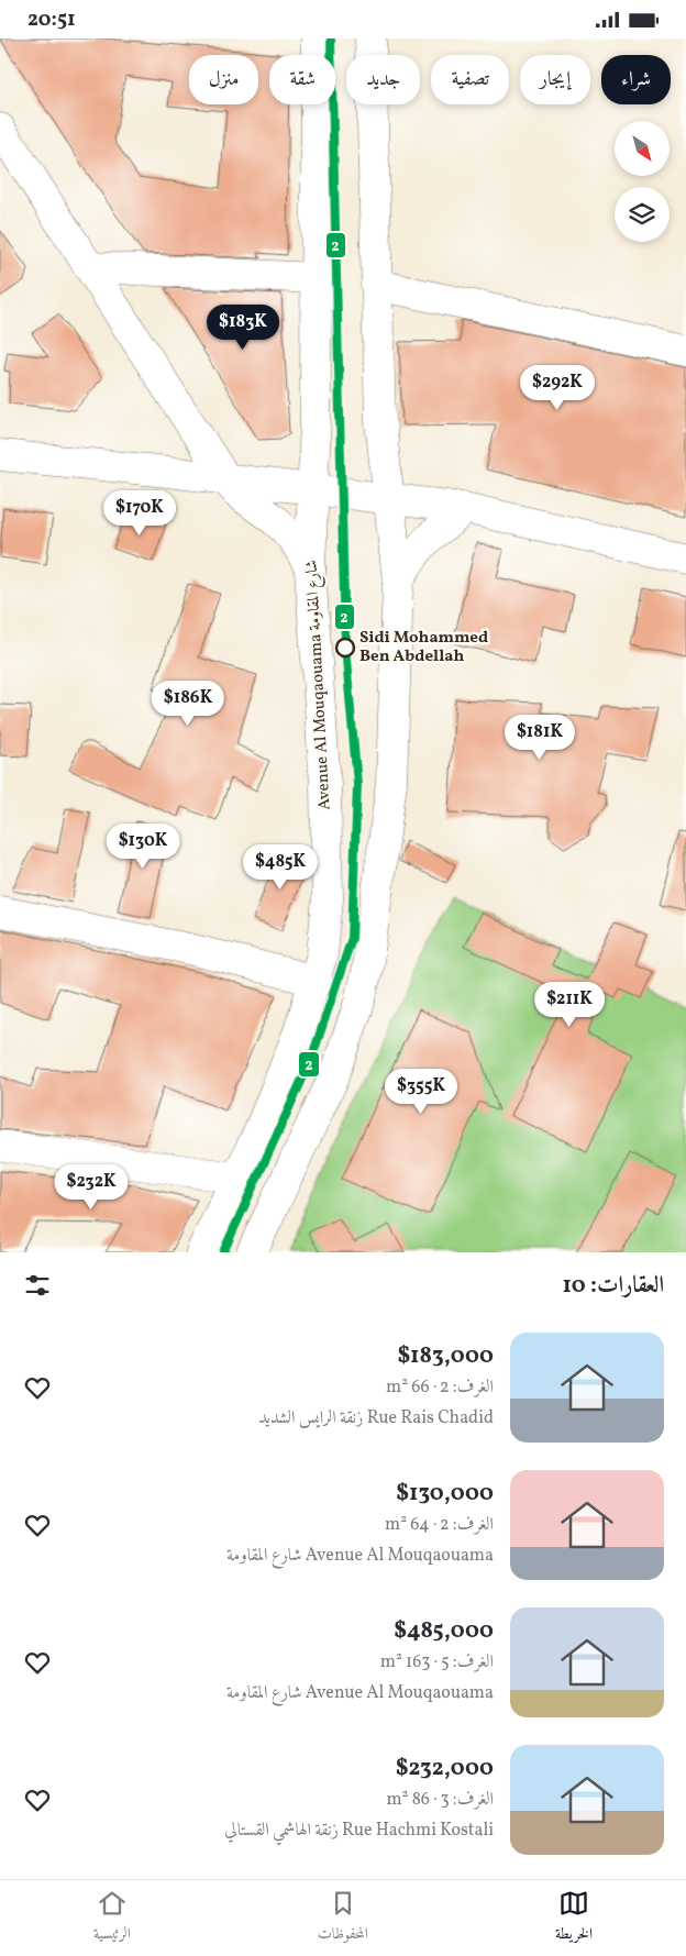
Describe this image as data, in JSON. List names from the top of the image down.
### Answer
{
  "streets": {
    "main road": ["Avenue Al Mouqaouama شارع المقاومة"]
  },
  "places": ["Sidi Mohammed Ben Abdellah"],
  "lines": ["tram line 2"],
  "north": "bottom right",
  "page": {
    "status": "20:51",
    "chip": [
      "شراء",
      "إيجار",
      "تصفية",
      "جديد",
      "شقة",
      "منزل"
    ],
    "price": [
      "$183K",
      "$292K",
      "$170K",
      "$186K",
      "$181K",
      "$130K",
      "$485K",
      "$211K",
      "$355K",
      "$232K"
    ],
    "heading": "العقارات: 10",
    "list": [
      {
        "name": "$183,000",
        "note": "الغرف: 2 · 66 m² · Rue Rais Chadid زنقة الرايس الشديد"
      },
      {
        "name": "$130,000",
        "note": "الغرف: 2 · 64 m² · Avenue Al Mouqaouama شارع المقاومة"
      },
      {
        "name": "$485,000",
        "note": "الغرف: 5 · 163 m² · Avenue Al Mouqaouama شارع المقاومة"
      },
      {
        "name": "$232,000",
        "note": "الغرف: 3 · 86 m² · Rue Hachmi Kostali زنقة الهاشمي القستالي"
      }
    ],
    "tabs": ["الخريطة", "المحفوظات", "الرئيسية"]
  }
}
